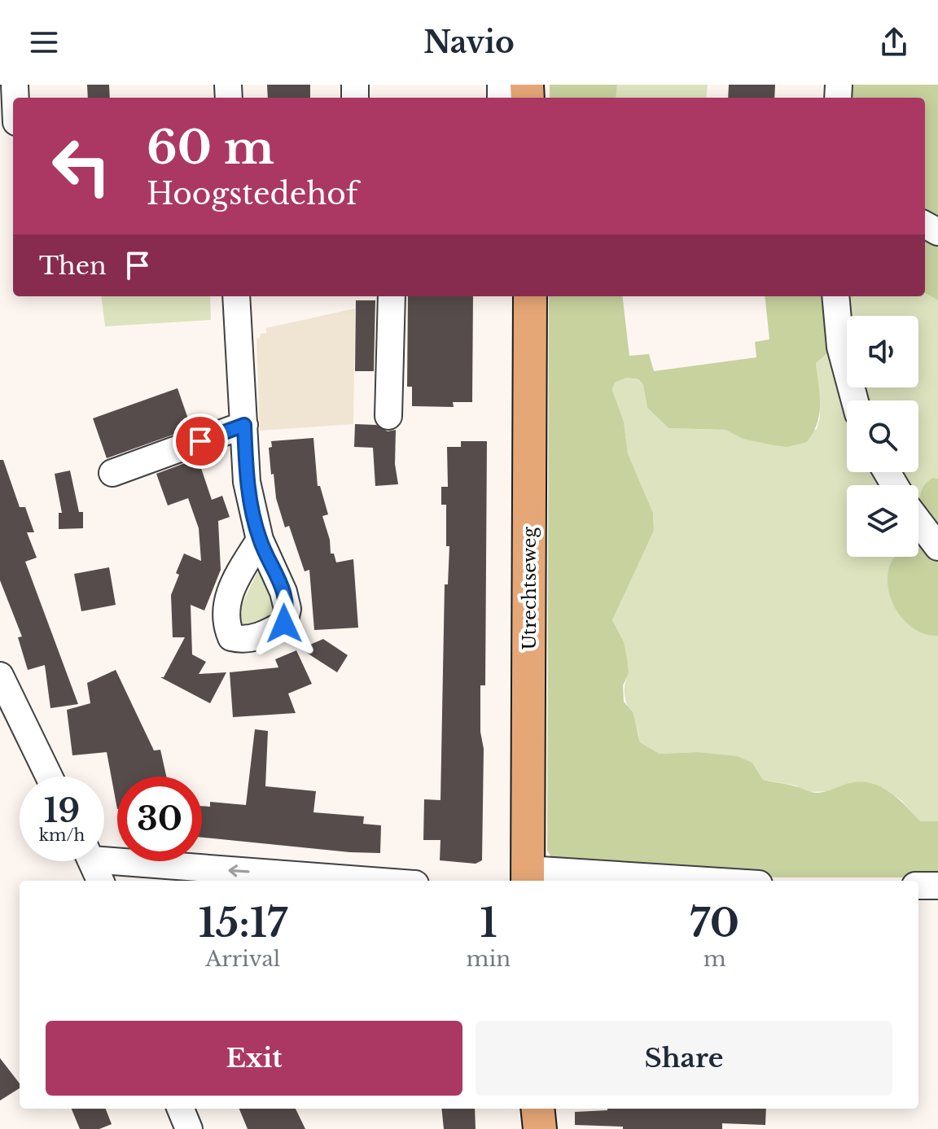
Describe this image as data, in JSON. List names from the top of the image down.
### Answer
{
  "streets": {
    "main road": ["Utrechtseweg"]
  },
  "page": {
    "header": "Navio",
    "turn": ["60 m", "Hoogstedehof"],
    "then": "Then",
    "speed": "19 km/h",
    "limit": "30",
    "eta": [
      "15:17",
      "Arrival",
      "1",
      "min",
      "70",
      "m"
    ],
    "buttons": ["Exit", "Share"]
  }
}
